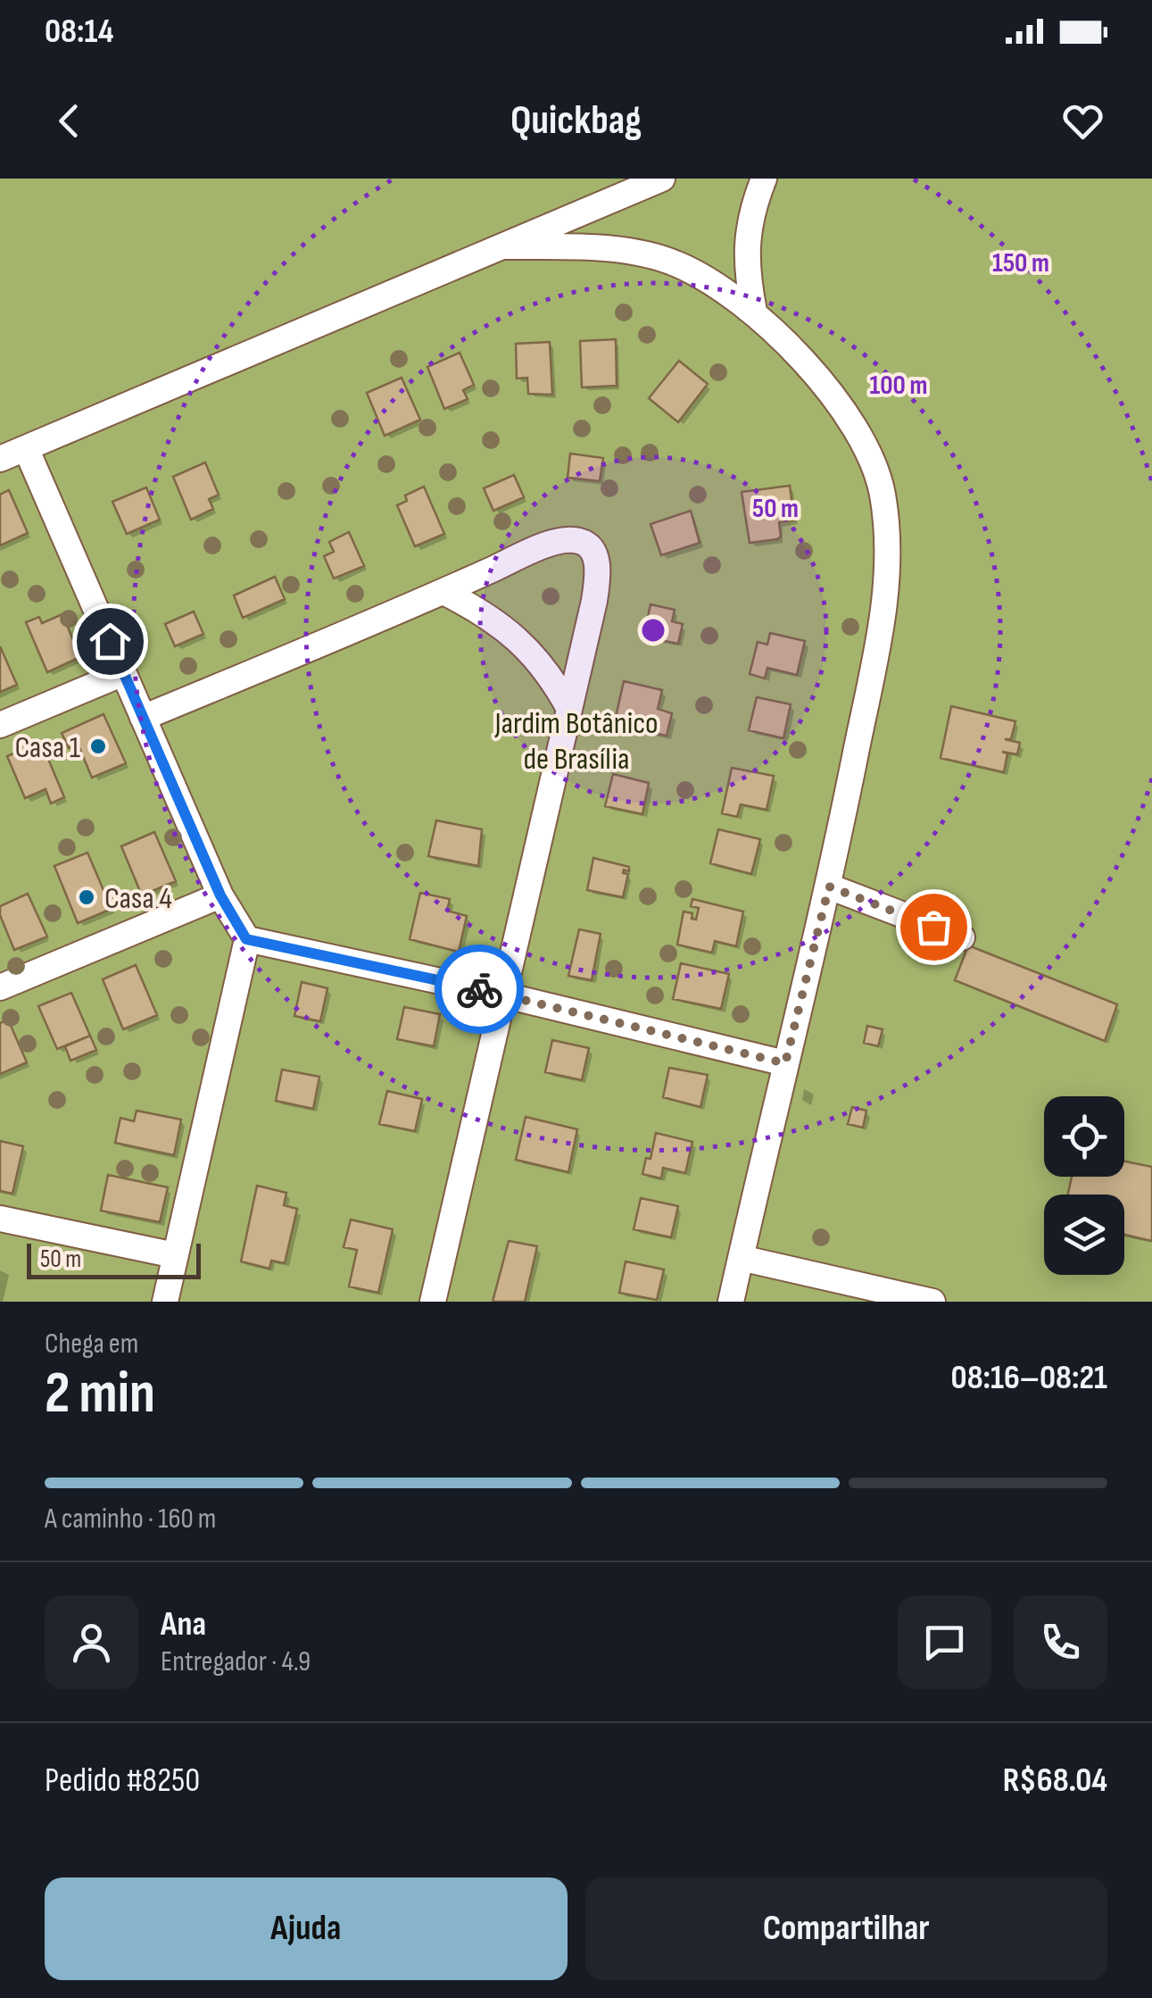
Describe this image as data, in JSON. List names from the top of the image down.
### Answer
{
  "parks": ["Jardim Botânico de Brasília"],
  "places": ["Casa 1", "Casa 4"],
  "scale_bar": "50 m",
  "page": {
    "status": "08:14",
    "header": "Quickbag",
    "scale": "50 m",
    "heading": ["2 min", "Chega em", "08:16–08:21"],
    "panel": [
      "Ana",
      "Entregador · 4.9",
      "Pedido #8250",
      "R$68.04"
    ],
    "bar": "A caminho · 160 m",
    "buttons": ["Ajuda", "Compartilhar"]
  },
  "rings": ["150 m", "100 m", "50 m"]
}
